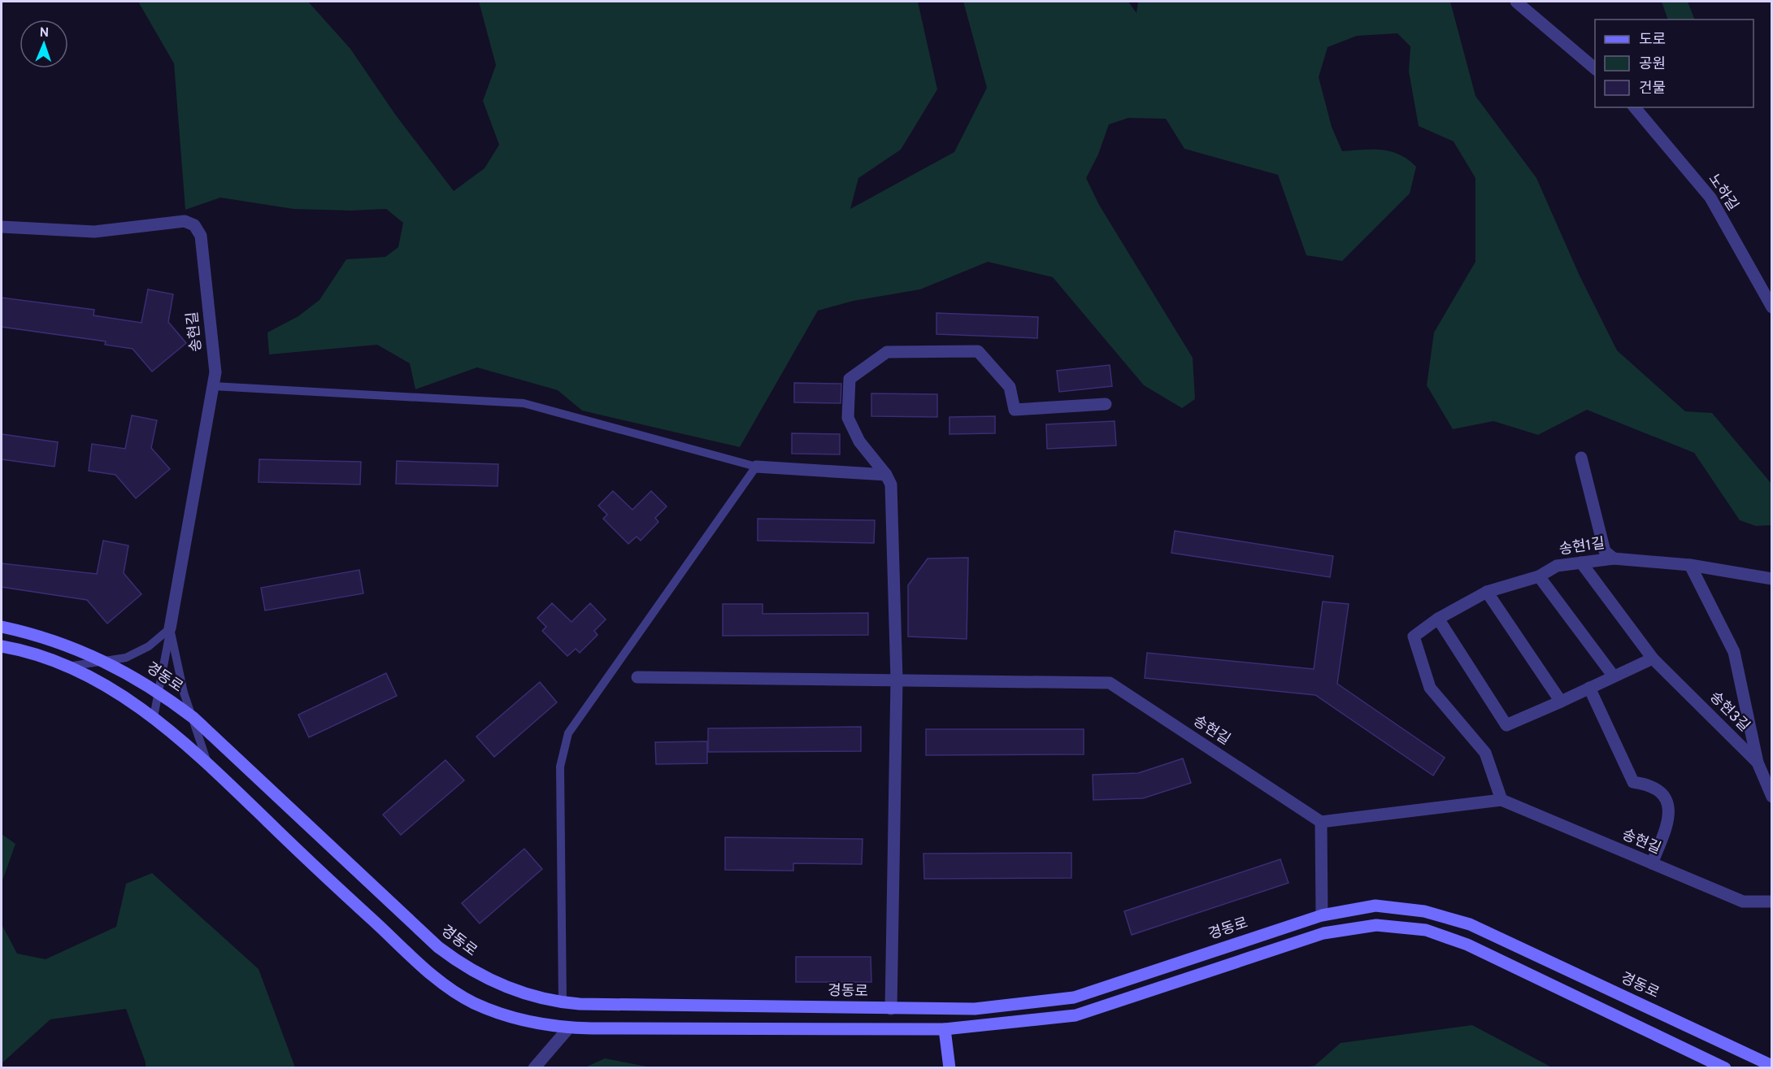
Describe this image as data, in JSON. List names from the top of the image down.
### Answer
{
  "streets": {
    "street": [
      "노하길",
      "송현길",
      "송현1길",
      "경동로",
      "송현3길"
    ]
  },
  "crossings": [
    ["송현길", "송현1길"],
    ["송현1길", "송현3길"]
  ],
  "legend": ["도로", "공원", "건물"],
  "north": "top"
}
